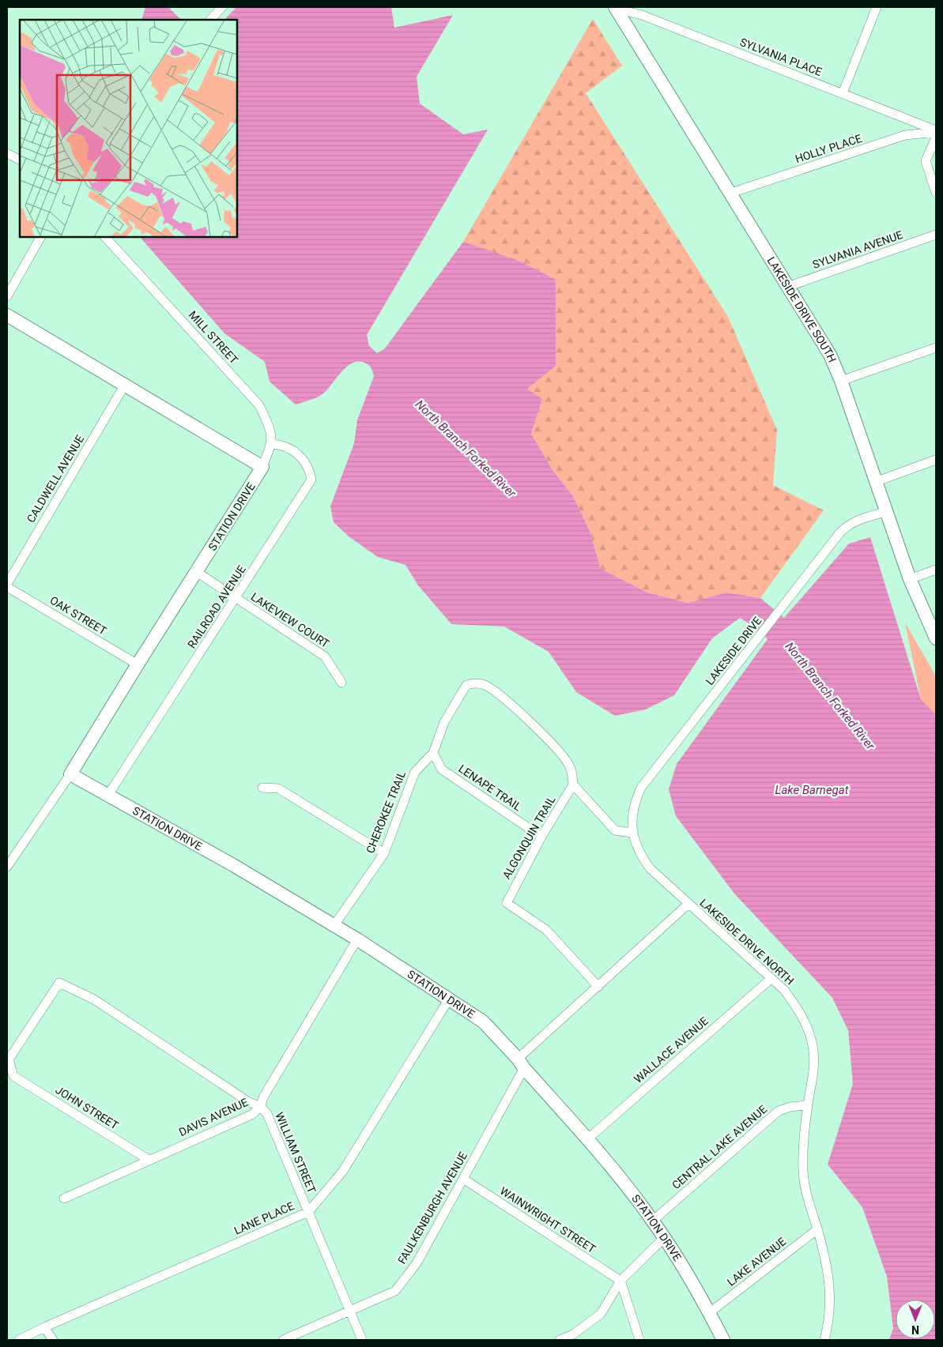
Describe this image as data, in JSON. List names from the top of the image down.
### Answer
{
  "streets": {
    "street": [
      "SYLVANIA PLACE",
      "HOLLY PLACE",
      "SYLVANIA AVENUE",
      "LAKESIDE DRIVE SOUTH",
      "MILL STREET",
      "CALDWELL AVENUE",
      "STATION DRIVE",
      "RAILROAD AVENUE",
      "OAK STREET",
      "LAKEVIEW COURT",
      "LAKESIDE DRIVE",
      "LENAPE TRAIL",
      "CHEROKEE TRAIL",
      "ALGONQUIN TRAIL",
      "LAKESIDE DRIVE NORTH",
      "WALLACE AVENUE",
      "JOHN STREET",
      "DAVIS AVENUE",
      "CENTRAL LAKE AVENUE",
      "WILLIAM STREET",
      "FAULKENBURGH AVENUE",
      "LANE PLACE",
      "WAINWRIGHT STREET",
      "LAKE AVENUE"
    ]
  },
  "crossings": [
    ["SYLVANIA PLACE", "HOLLY PLACE"],
    ["SYLVANIA PLACE", "LAKESIDE DRIVE SOUTH"],
    ["HOLLY PLACE", "LAKESIDE DRIVE SOUTH"],
    ["SYLVANIA AVENUE", "LAKESIDE DRIVE SOUTH"],
    ["LAKESIDE DRIVE SOUTH", "LAKESIDE DRIVE"],
    ["MILL STREET", "RAILROAD AVENUE"],
    ["STATION DRIVE", "RAILROAD AVENUE"],
    ["STATION DRIVE", "OAK STREET"],
    ["STATION DRIVE", "LAKEVIEW COURT"],
    ["STATION DRIVE", "CHEROKEE TRAIL"],
    ["STATION DRIVE", "WALLACE AVENUE"],
    ["STATION DRIVE", "DAVIS AVENUE"],
    ["STATION DRIVE", "CENTRAL LAKE AVENUE"],
    ["STATION DRIVE", "FAULKENBURGH AVENUE"],
    ["STATION DRIVE", "LANE PLACE"],
    ["STATION DRIVE", "LAKE AVENUE"],
    ["RAILROAD AVENUE", "LAKEVIEW COURT"],
    ["LAKESIDE DRIVE", "LAKESIDE DRIVE NORTH"],
    ["LENAPE TRAIL", "CHEROKEE TRAIL"],
    ["LENAPE TRAIL", "ALGONQUIN TRAIL"],
    ["CHEROKEE TRAIL", "ALGONQUIN TRAIL"],
    ["ALGONQUIN TRAIL", "FAULKENBURGH AVENUE"],
    ["LAKESIDE DRIVE NORTH", "WALLACE AVENUE"],
    ["LAKESIDE DRIVE NORTH", "CENTRAL LAKE AVENUE"],
    ["LAKESIDE DRIVE NORTH", "FAULKENBURGH AVENUE"],
    ["LAKESIDE DRIVE NORTH", "LAKE AVENUE"],
    ["JOHN STREET", "DAVIS AVENUE"],
    ["JOHN STREET", "WILLIAM STREET"],
    ["DAVIS AVENUE", "WILLIAM STREET"],
    ["WILLIAM STREET", "FAULKENBURGH AVENUE"],
    ["WILLIAM STREET", "LANE PLACE"],
    ["FAULKENBURGH AVENUE", "WAINWRIGHT STREET"]
  ],
  "water": ["North Branch Forked River", "Lake Barnegat"],
  "north": "bottom"
}
